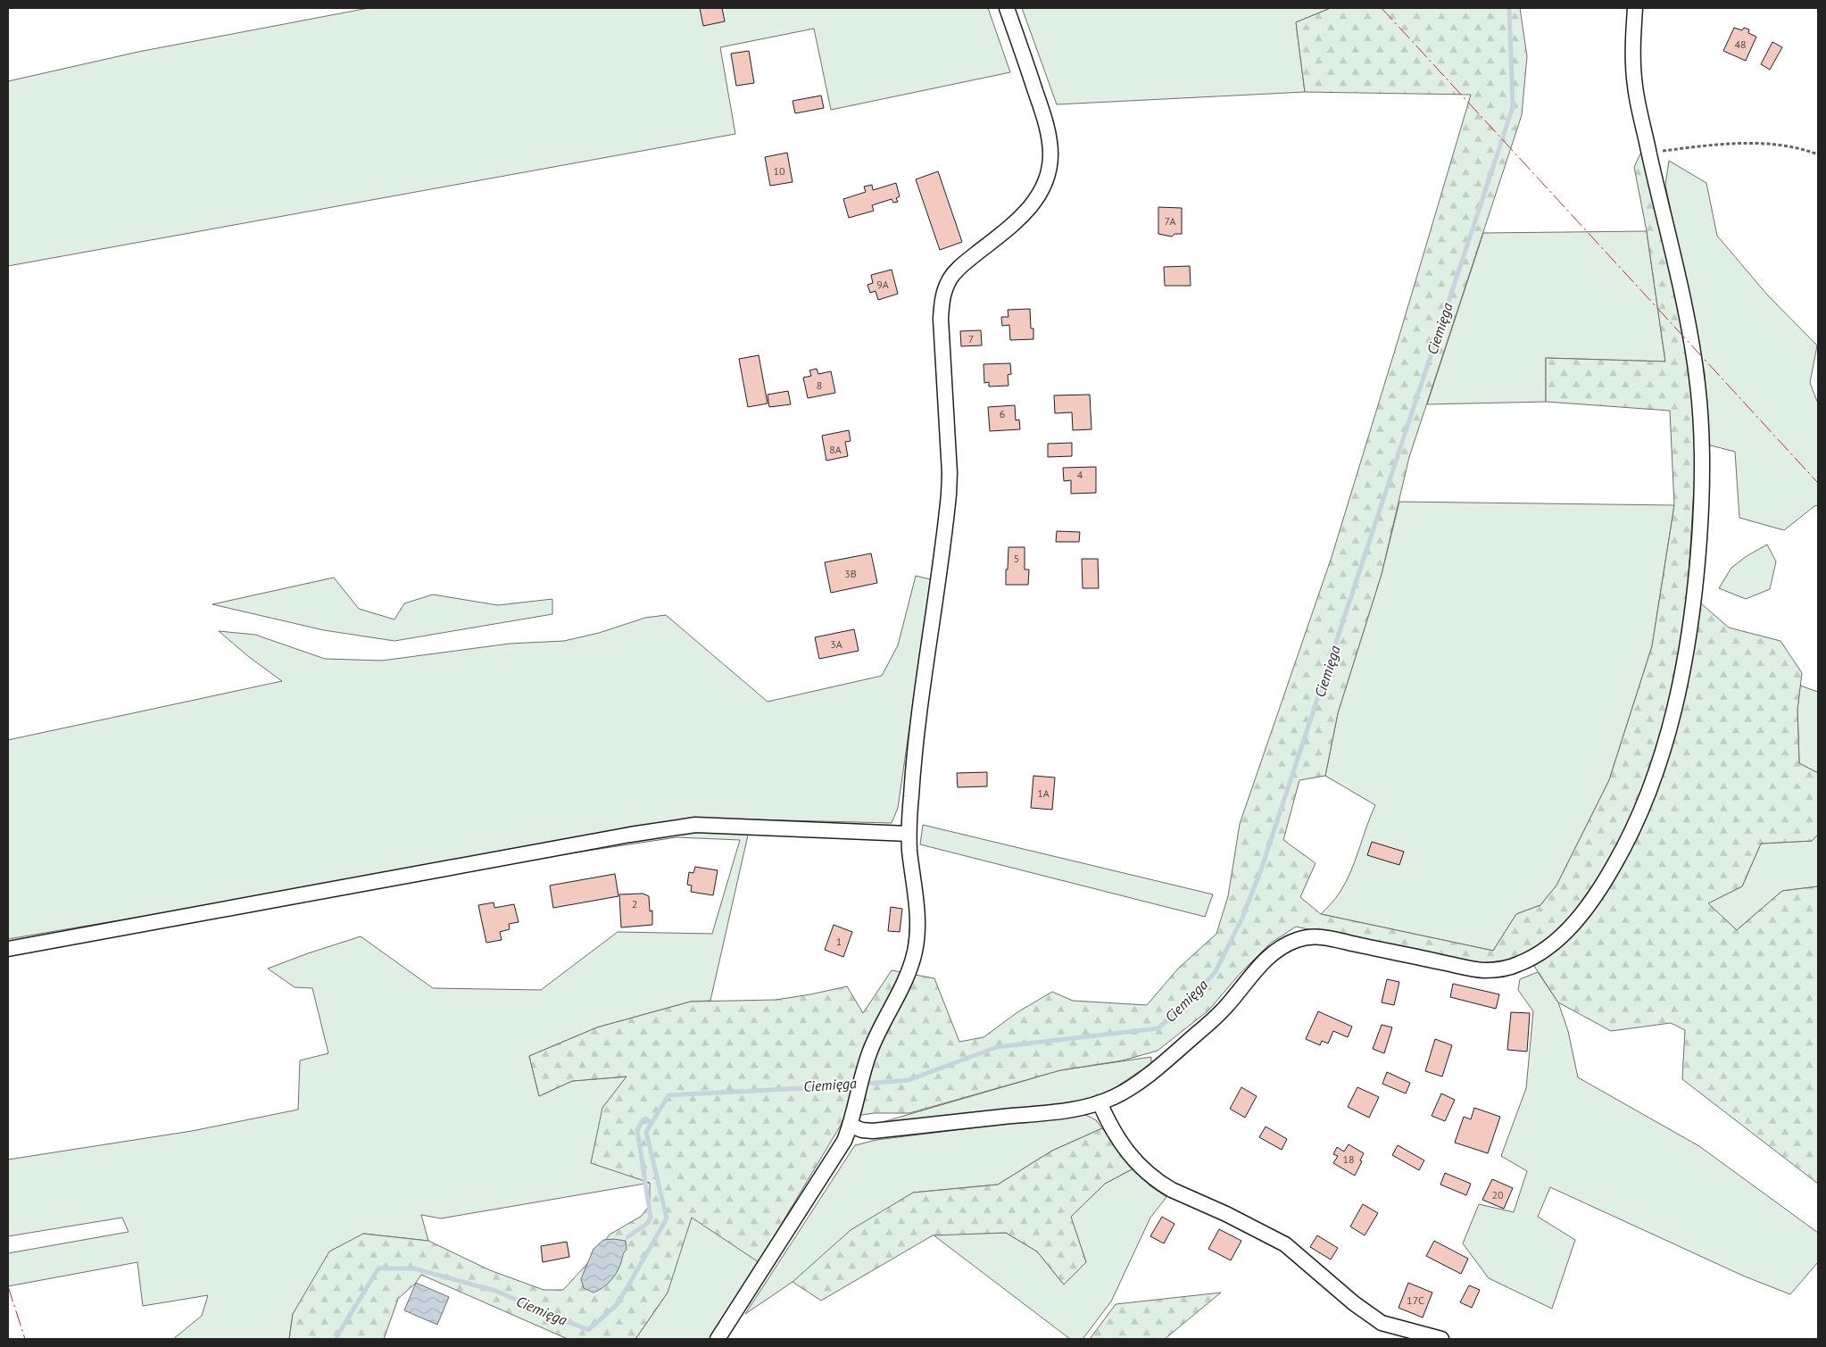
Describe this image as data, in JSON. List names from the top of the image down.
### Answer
{
  "water": ["Ciemięga"],
  "house_numbers": [
    "48",
    "10",
    "7A",
    "9A",
    "7",
    "8",
    "6",
    "8A",
    "4",
    "5",
    "3B",
    "3A",
    "1A",
    "2",
    "1",
    "18",
    "20",
    "17C"
  ]
}
